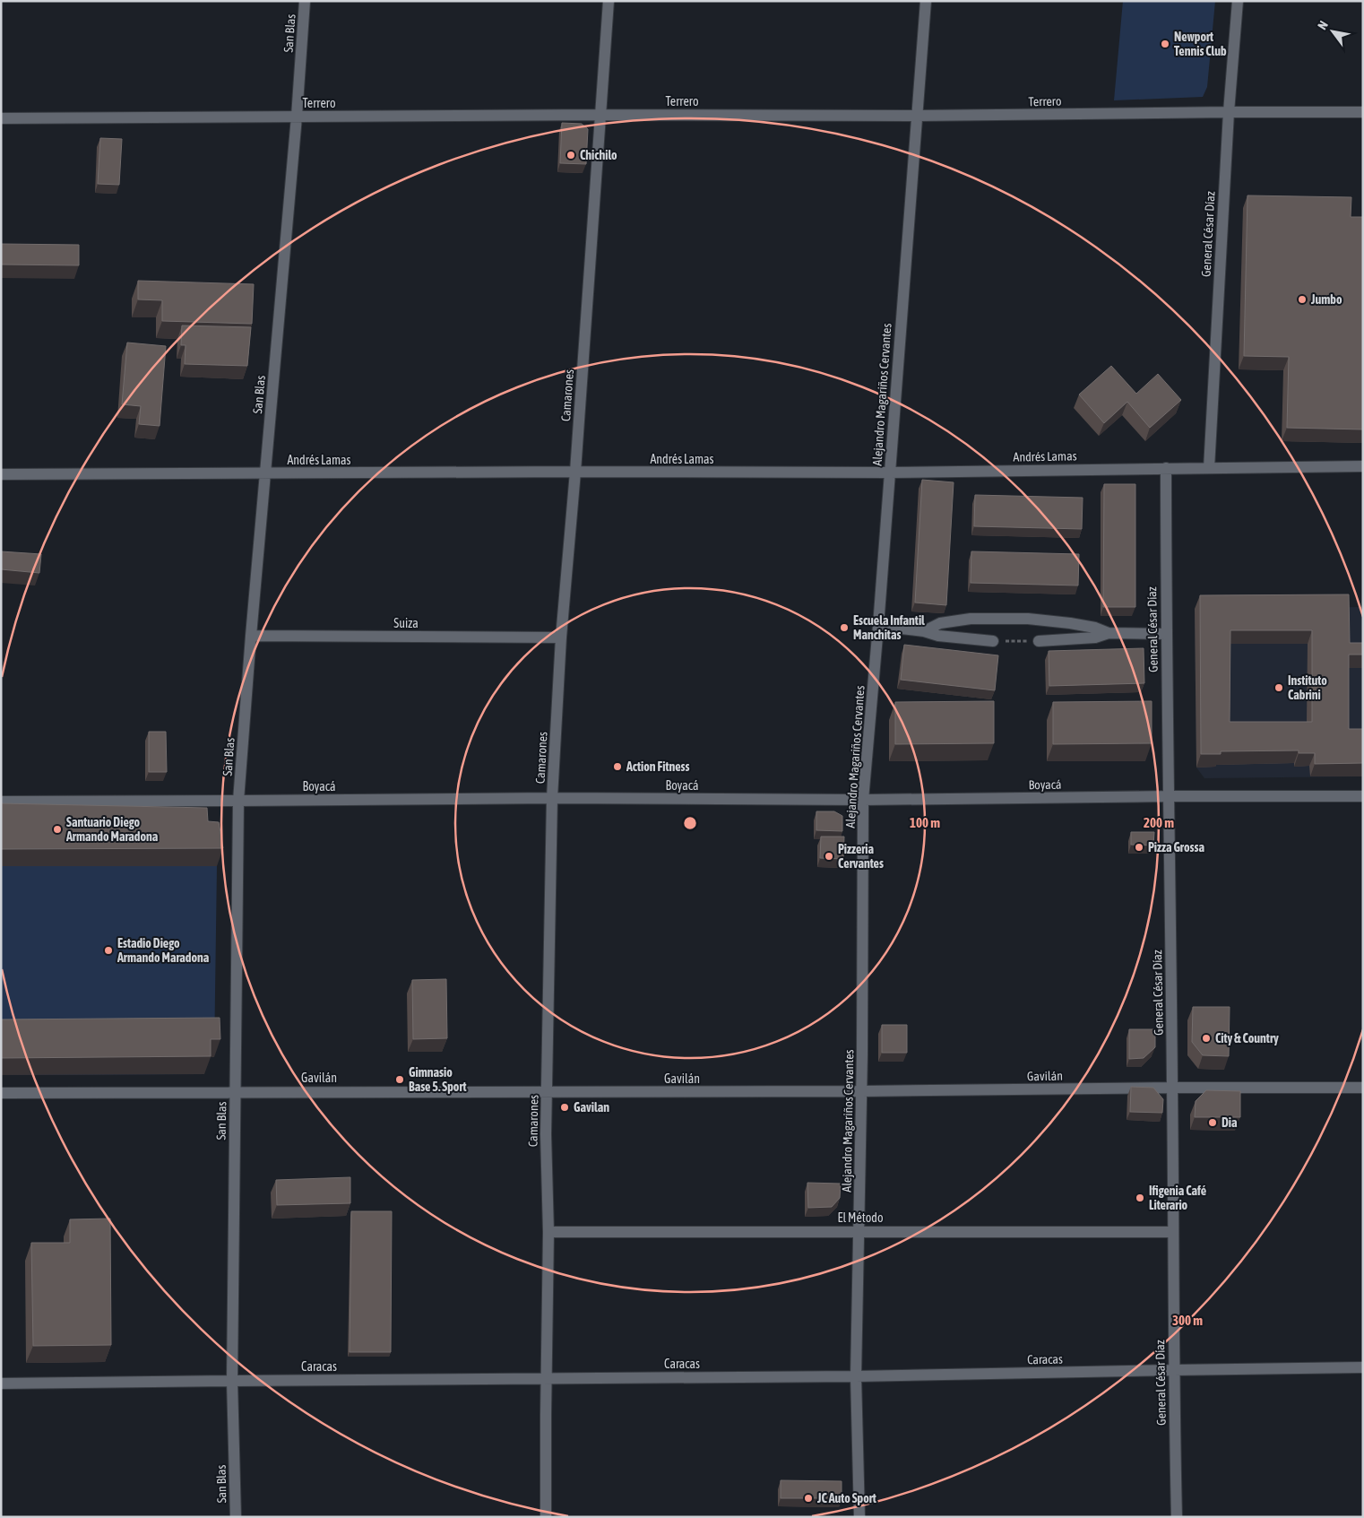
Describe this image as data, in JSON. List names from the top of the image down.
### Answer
{
  "streets": {
    "street": [
      "San Blas",
      "Terrero",
      "General César Díaz",
      "Alejandro Magariños Cervantes",
      "Camarones",
      "Andrés Lamas",
      "Suiza",
      "Boyacá",
      "Gavilán",
      "El Método",
      "Caracas"
    ]
  },
  "crossings": [
    ["San Blas", "Terrero"],
    ["San Blas", "Andrés Lamas"],
    ["San Blas", "Suiza"],
    ["San Blas", "Boyacá"],
    ["San Blas", "Gavilán"],
    ["San Blas", "Caracas"],
    ["Terrero", "General César Díaz"],
    ["Terrero", "Alejandro Magariños Cervantes"],
    ["Terrero", "Camarones"],
    ["General César Díaz", "Andrés Lamas"],
    ["General César Díaz", "Boyacá"],
    ["General César Díaz", "Gavilán"],
    ["General César Díaz", "El Método"],
    ["General César Díaz", "Caracas"],
    ["Alejandro Magariños Cervantes", "Andrés Lamas"],
    ["Alejandro Magariños Cervantes", "Boyacá"],
    ["Alejandro Magariños Cervantes", "Gavilán"],
    ["Alejandro Magariños Cervantes", "El Método"],
    ["Alejandro Magariños Cervantes", "Caracas"],
    ["Camarones", "Andrés Lamas"],
    ["Camarones", "Suiza"],
    ["Camarones", "Boyacá"],
    ["Camarones", "Gavilán"],
    ["Camarones", "El Método"],
    ["Camarones", "Caracas"]
  ],
  "places": [
    "Newport Tennis Club",
    "Chichilo",
    "Jumbo",
    "Escuela Infantil Manchitas",
    "Instituto Cabrini",
    "Action Fitness",
    "Santuario Diego Armando Maradona",
    "Pizza Grossa",
    "Pizzeria Cervantes",
    "Estadio Diego Armando Maradona",
    "City & Country",
    "Gimnasio Base 5. Sport",
    "Gavilan",
    "Dia",
    "Ifigenia Café Literario",
    "JC Auto Sport"
  ],
  "north": "top left",
  "rings": ["100 m", "200 m", "300 m"]
}
